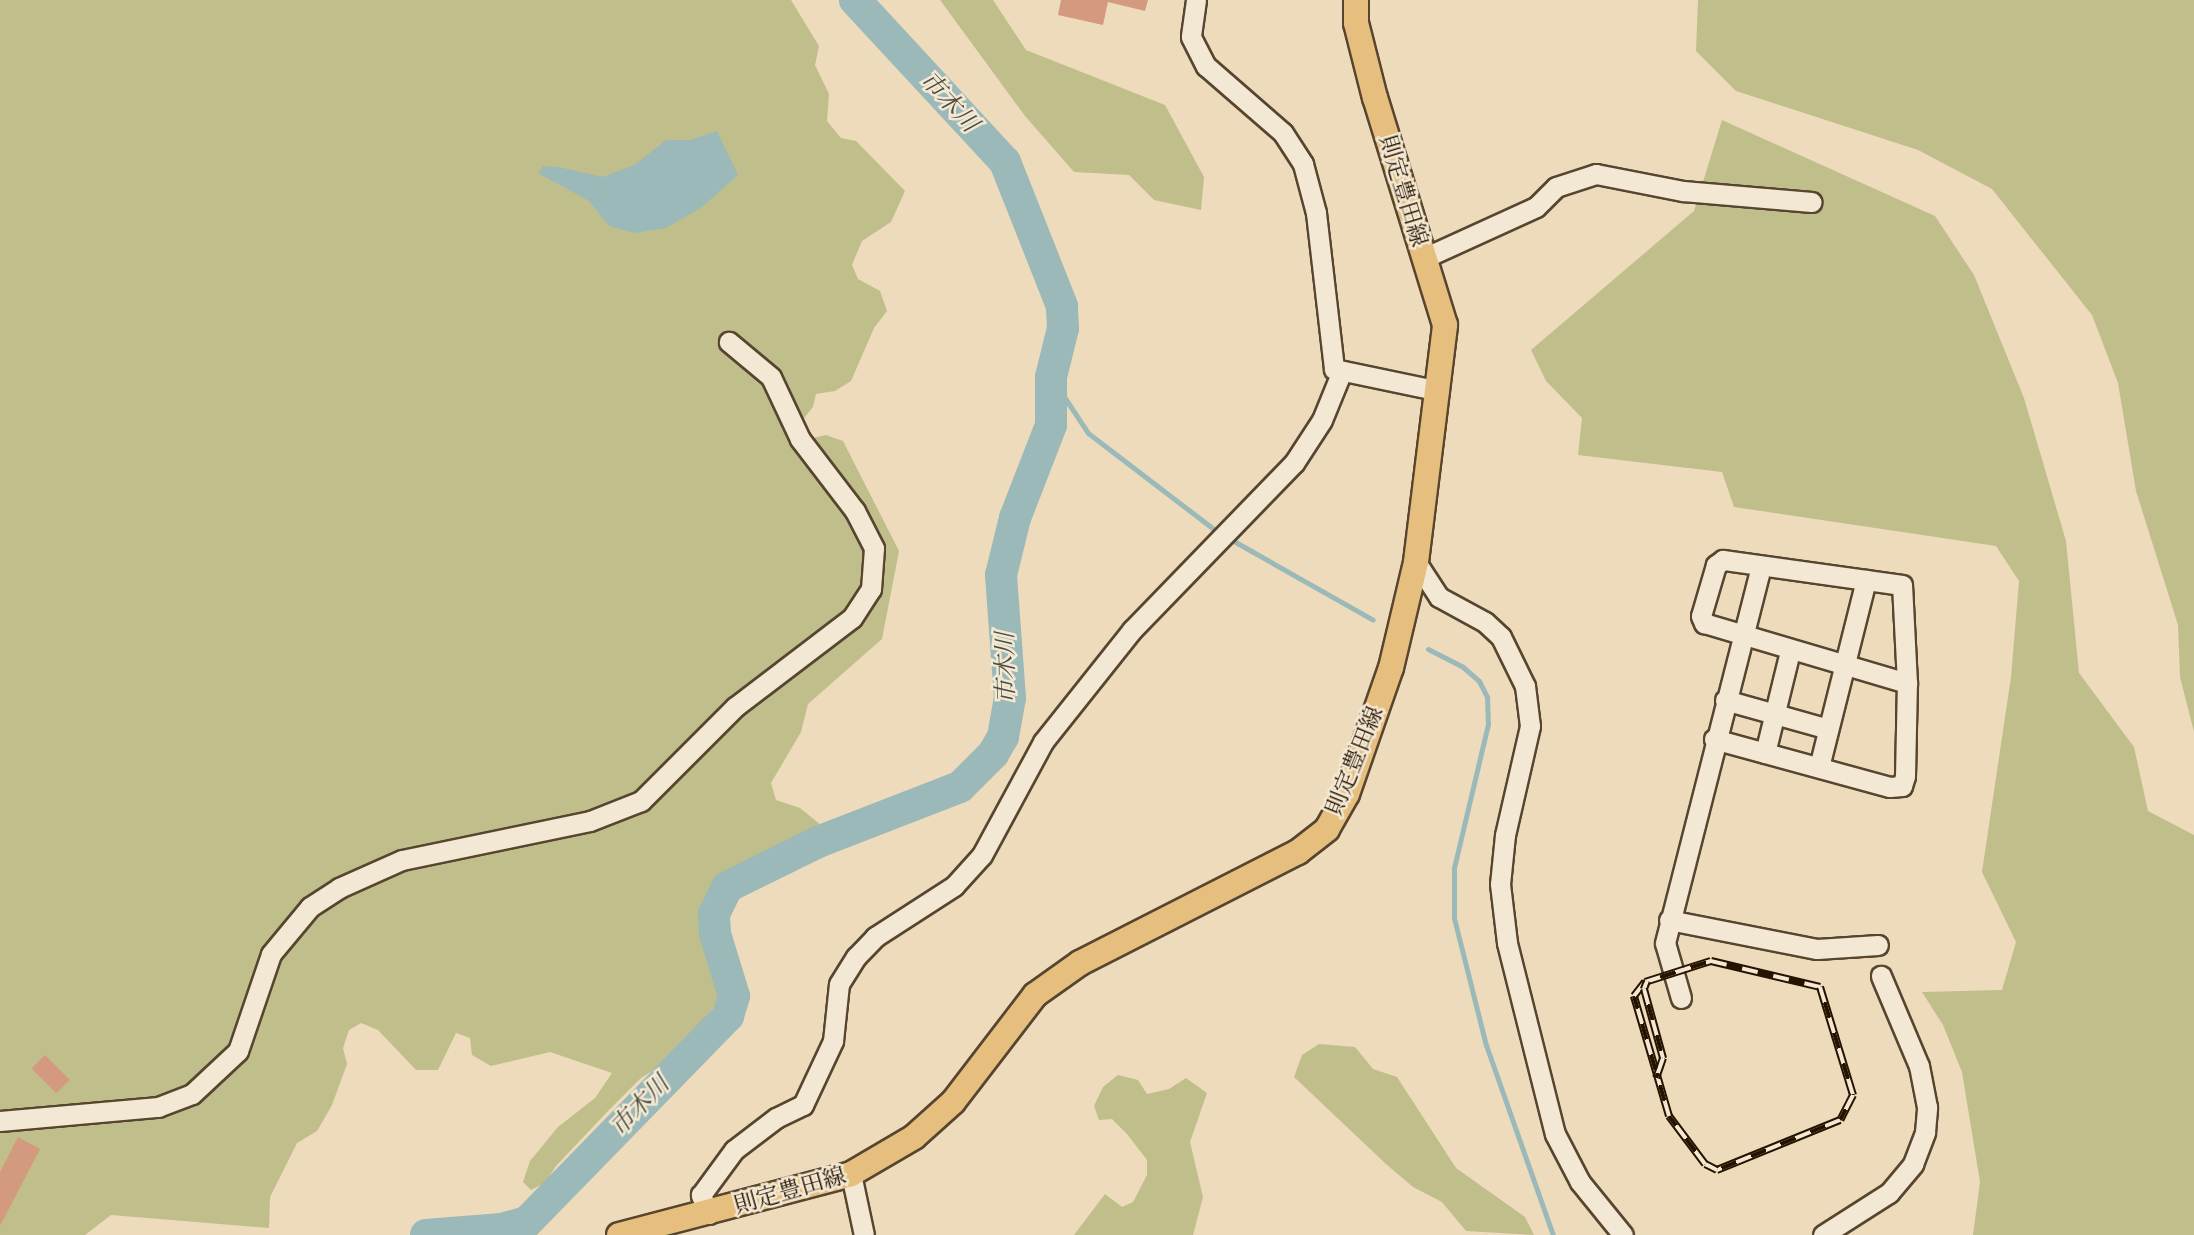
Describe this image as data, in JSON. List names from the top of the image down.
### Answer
{
  "streets": {
    "main road": ["則定豊田線"]
  },
  "water": ["市木川"]
}
